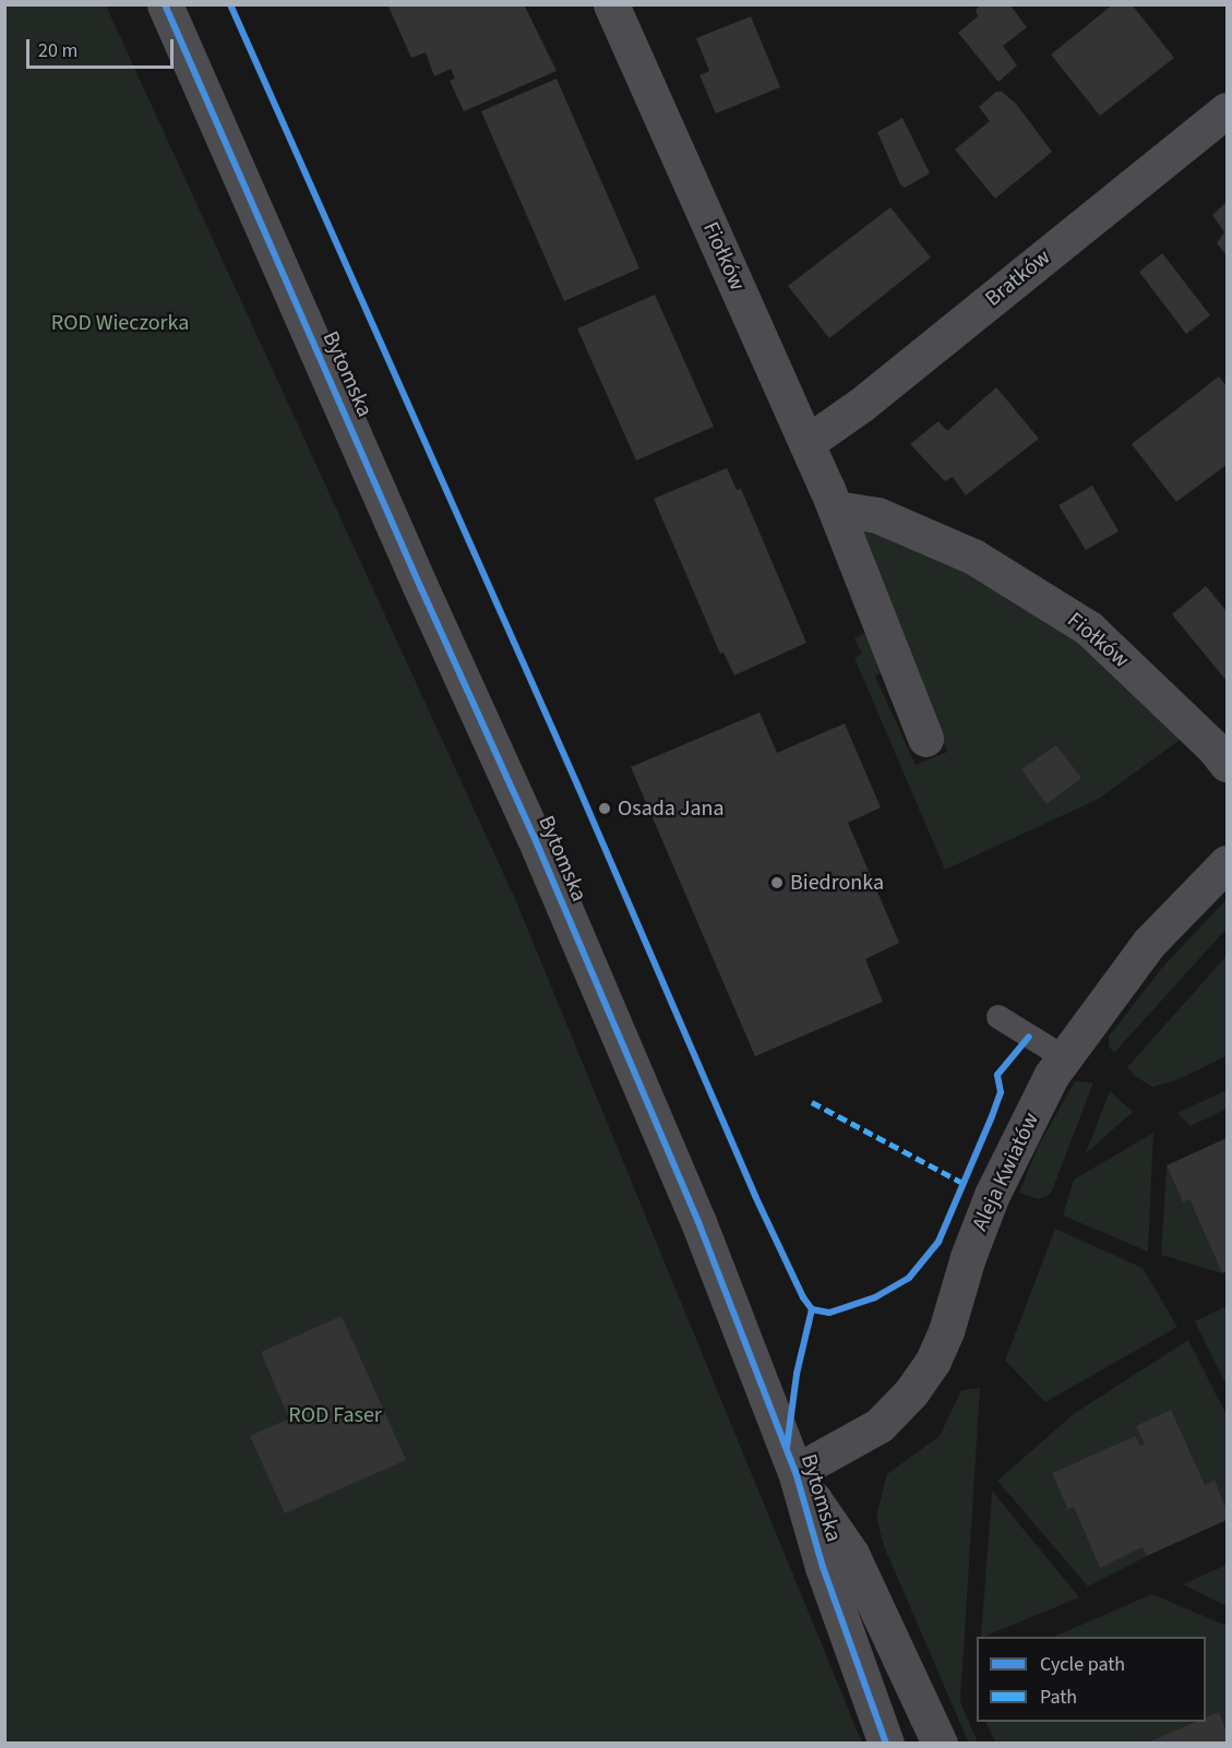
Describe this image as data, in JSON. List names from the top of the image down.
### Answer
{
  "streets": {
    "street": [
      "Fiołków",
      "Bratków",
      "Bytomska",
      "Aleja Kwiatów"
    ]
  },
  "crossings": [
    ["Fiołków", "Bratków"],
    ["Bytomska", "Aleja Kwiatów"]
  ],
  "parks": ["ROD Wieczorka", "ROD Faser"],
  "places": ["Osada Jana", "Biedronka"],
  "legend": ["Cycle path", "Path"],
  "scale_bar": "20 m"
}
